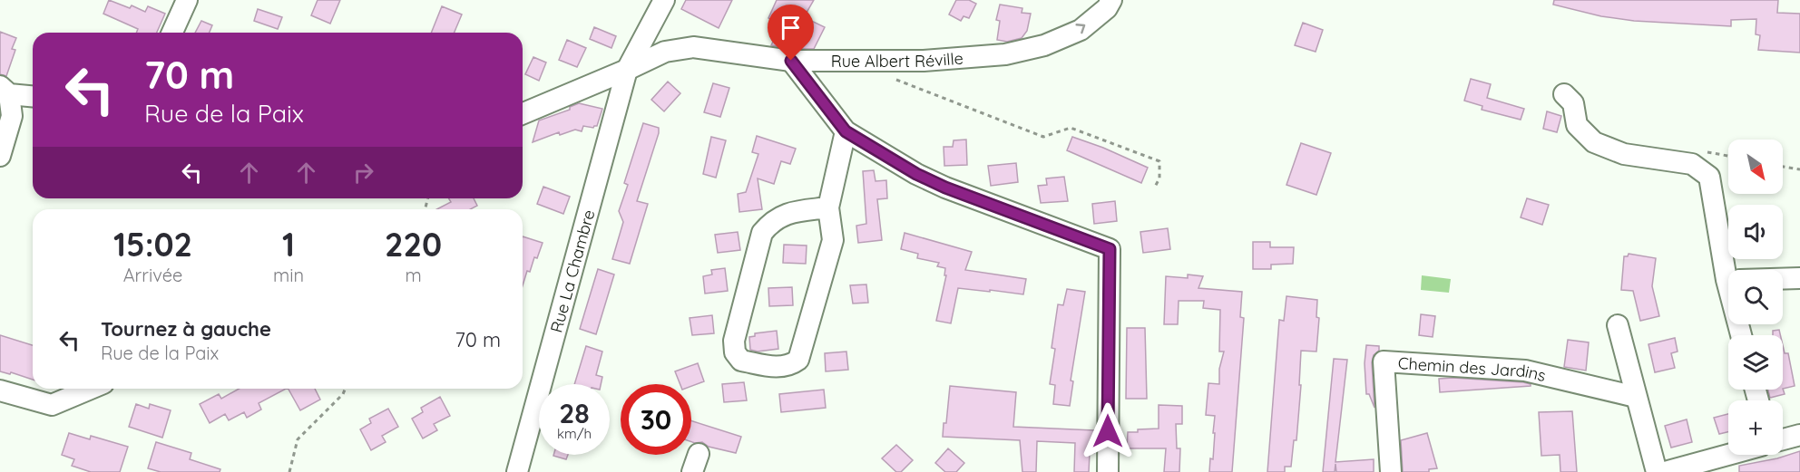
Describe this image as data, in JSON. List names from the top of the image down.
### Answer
{
  "streets": {
    "street": ["Rue Albert Réville", "Rue La Chambre", "Chemin des Jardins"]
  },
  "crossings": [
    ["Rue Albert Réville", "Rue La Chambre"]
  ],
  "one_way": ["Rue Albert Réville"],
  "north": "bottom right",
  "page": {
    "turn": ["70 m", "Rue de la Paix"],
    "map_buttons": "+",
    "eta": [
      "15:02",
      "Arrivée",
      "1",
      "min",
      "220",
      "m"
    ],
    "list": [
      {
        "name": "Tournez à gauche",
        "note": "Rue de la Paix",
        "value": "70 m"
      }
    ],
    "speed": "28 km/h",
    "limit": "30"
  }
}
